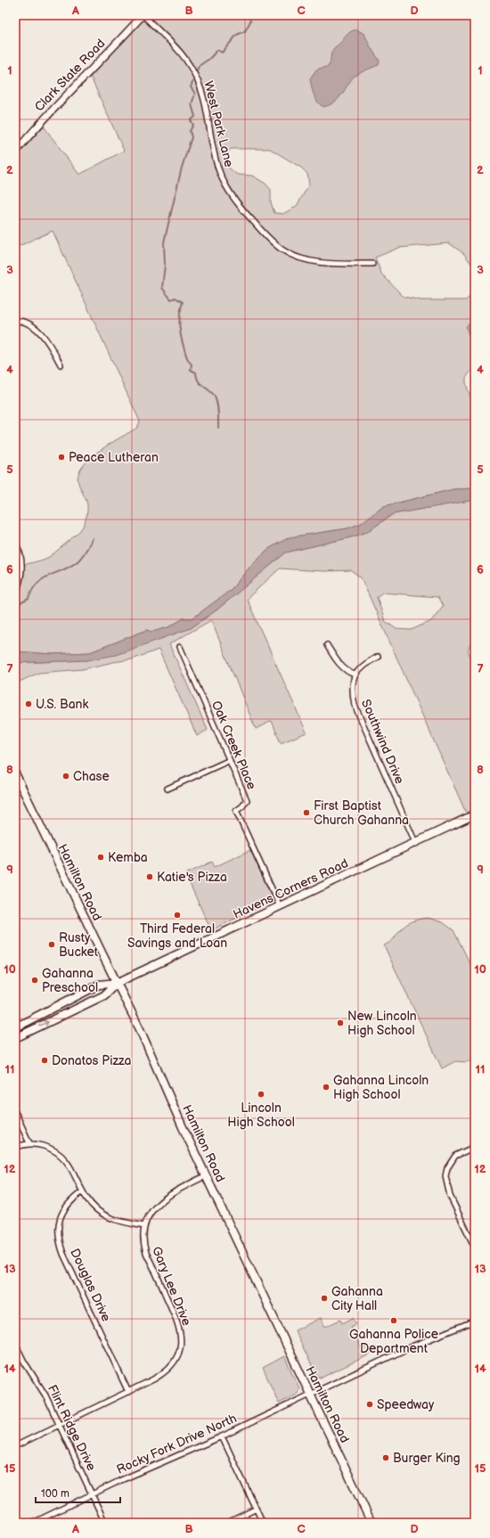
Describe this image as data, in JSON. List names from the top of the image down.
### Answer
{
  "streets": {
    "main road": ["Clark State Road", "Hamilton Road", "Havens Corners Road"],
    "street": [
      "West Park Lane",
      "Southwind Drive",
      "Oak Creek Place",
      "Douglas Drive",
      "Gary Lee Drive",
      "Flint Ridge Drive",
      "Rocky Fork Drive North"
    ]
  },
  "crossings": [
    ["Clark State Road", "West Park Lane"],
    ["Southwind Drive", "Havens Corners Road"],
    ["Oak Creek Place", "Havens Corners Road"],
    ["Hamilton Road", "Havens Corners Road"],
    ["Hamilton Road", "Gary Lee Drive"],
    ["Hamilton Road", "Rocky Fork Drive North"],
    ["Douglas Drive", "Gary Lee Drive"],
    ["Gary Lee Drive", "Flint Ridge Drive"],
    ["Flint Ridge Drive", "Rocky Fork Drive North"]
  ],
  "places": [
    "Peace Lutheran",
    "U.S. Bank",
    "Chase",
    "First Baptist Church Gahanna",
    "Kemba",
    "Katie's Pizza",
    "Third Federal Savings and Loan",
    "Rusty Bucket",
    "Gahanna Preschool",
    "New Lincoln High School",
    "Donatos Pizza",
    "Gahanna Lincoln High School",
    "Lincoln High School",
    "Gahanna City Hall",
    "Gahanna Police Department",
    "Speedway",
    "Burger King"
  ],
  "scale_bar": "100 m",
  "grid": {
    "columns": [
      "A",
      "B",
      "C",
      "D"
    ],
    "rows": [
      "1",
      "2",
      "3",
      "4",
      "5",
      "6",
      "7",
      "8",
      "9",
      "10",
      "11",
      "12",
      "13",
      "14",
      "15"
    ]
  }
}
